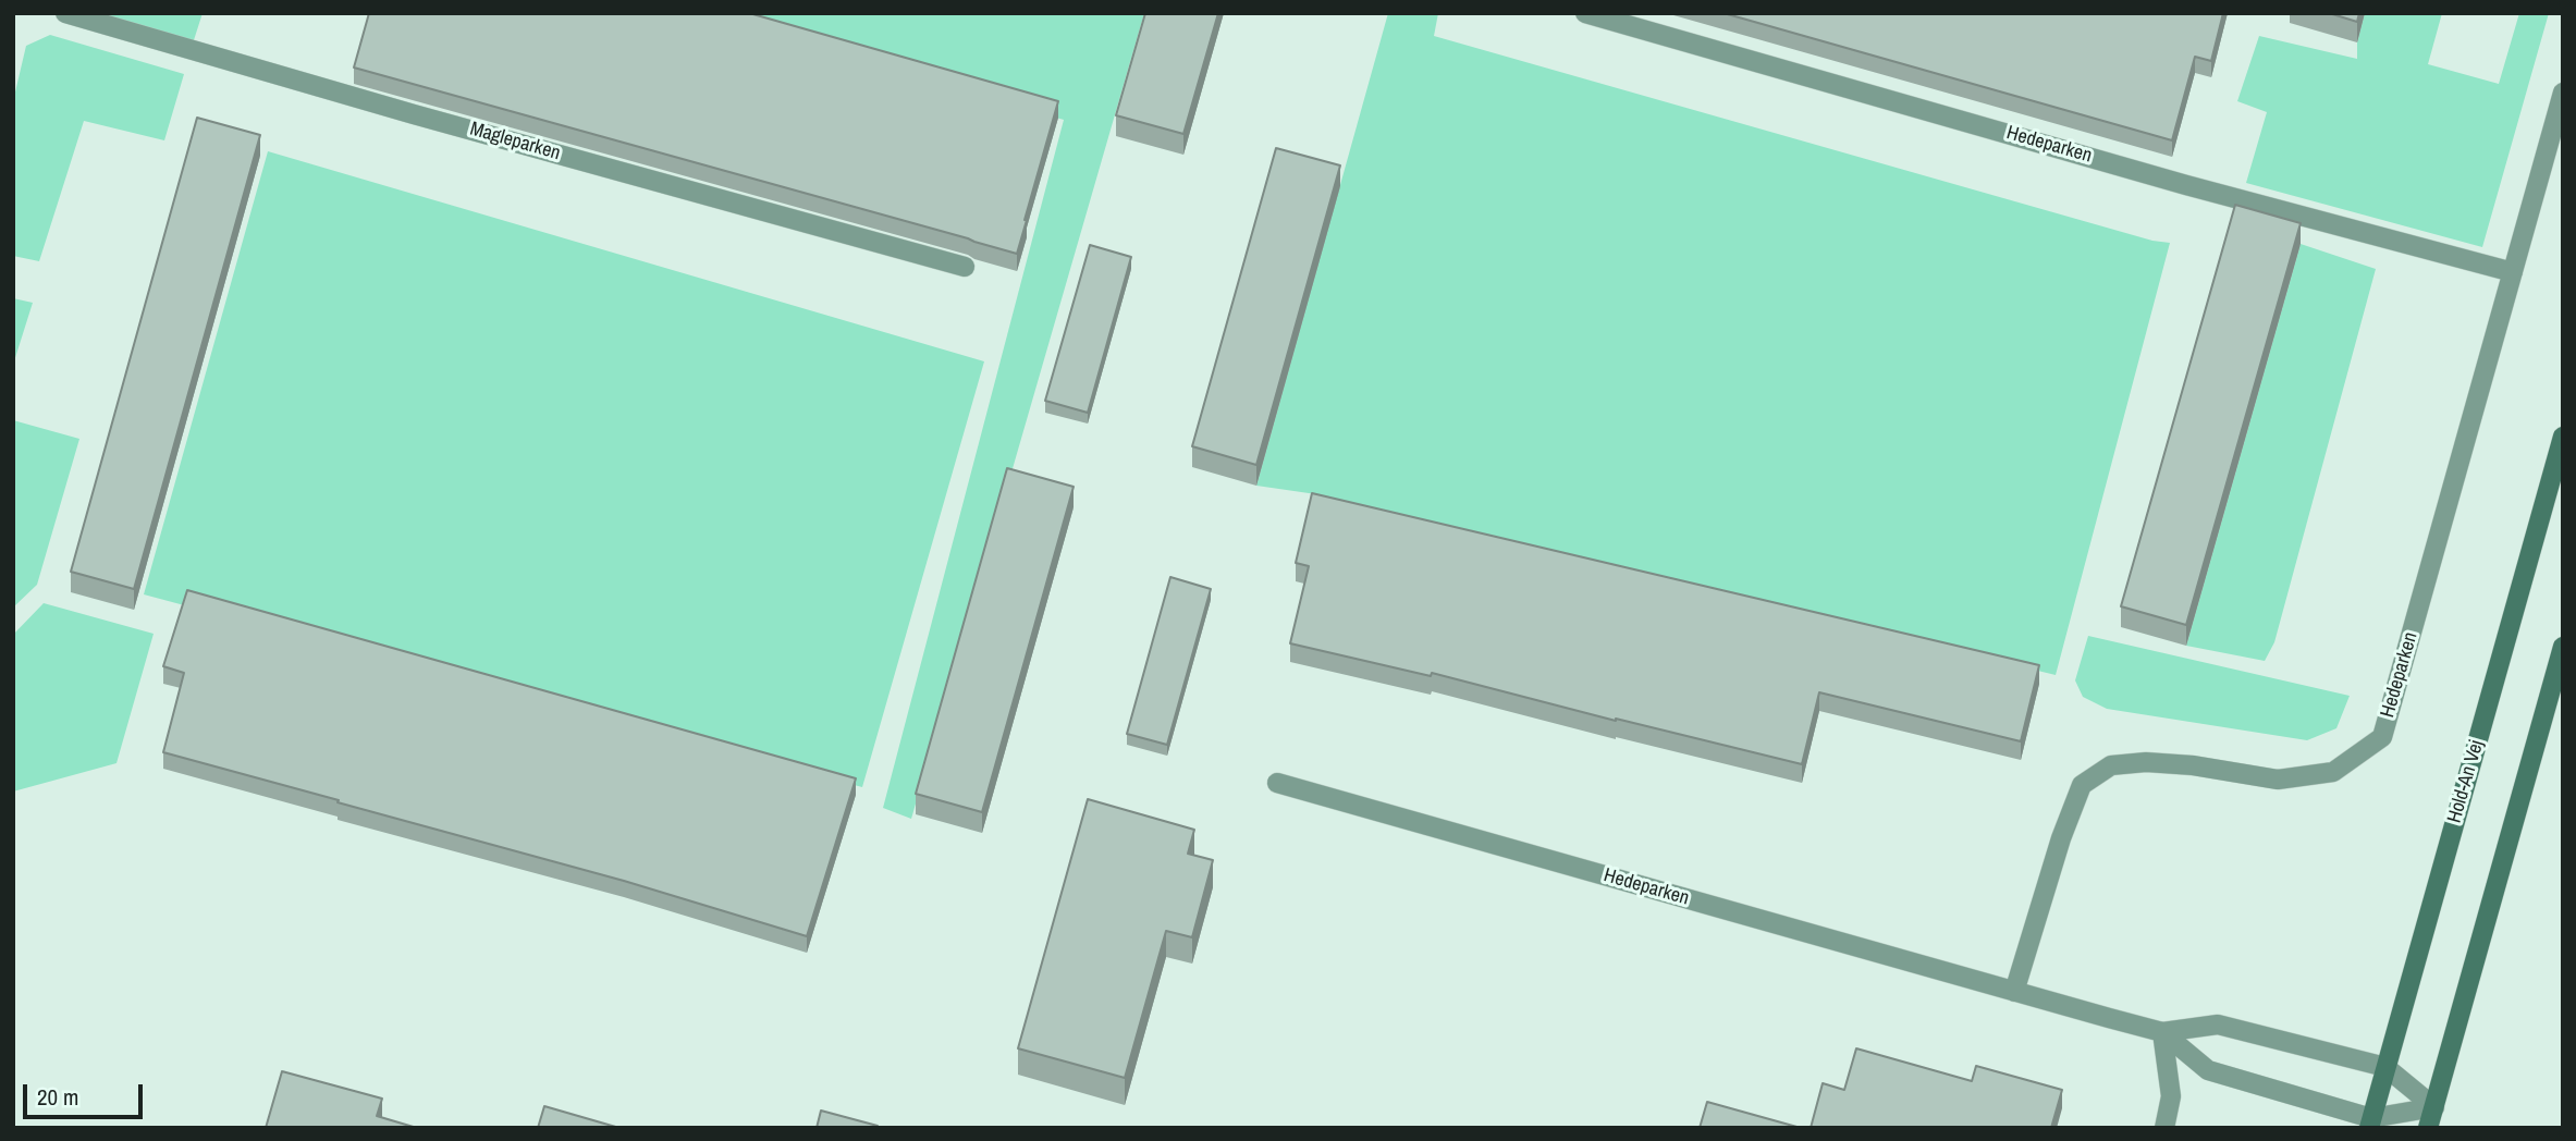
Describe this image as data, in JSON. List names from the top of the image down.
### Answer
{
  "streets": {
    "street": ["Magleparken", "Hedeparken", "Hold-An Vej"]
  },
  "crossings": [
    ["Hedeparken", "Hold-An Vej"]
  ],
  "scale_bar": "20 m"
}
